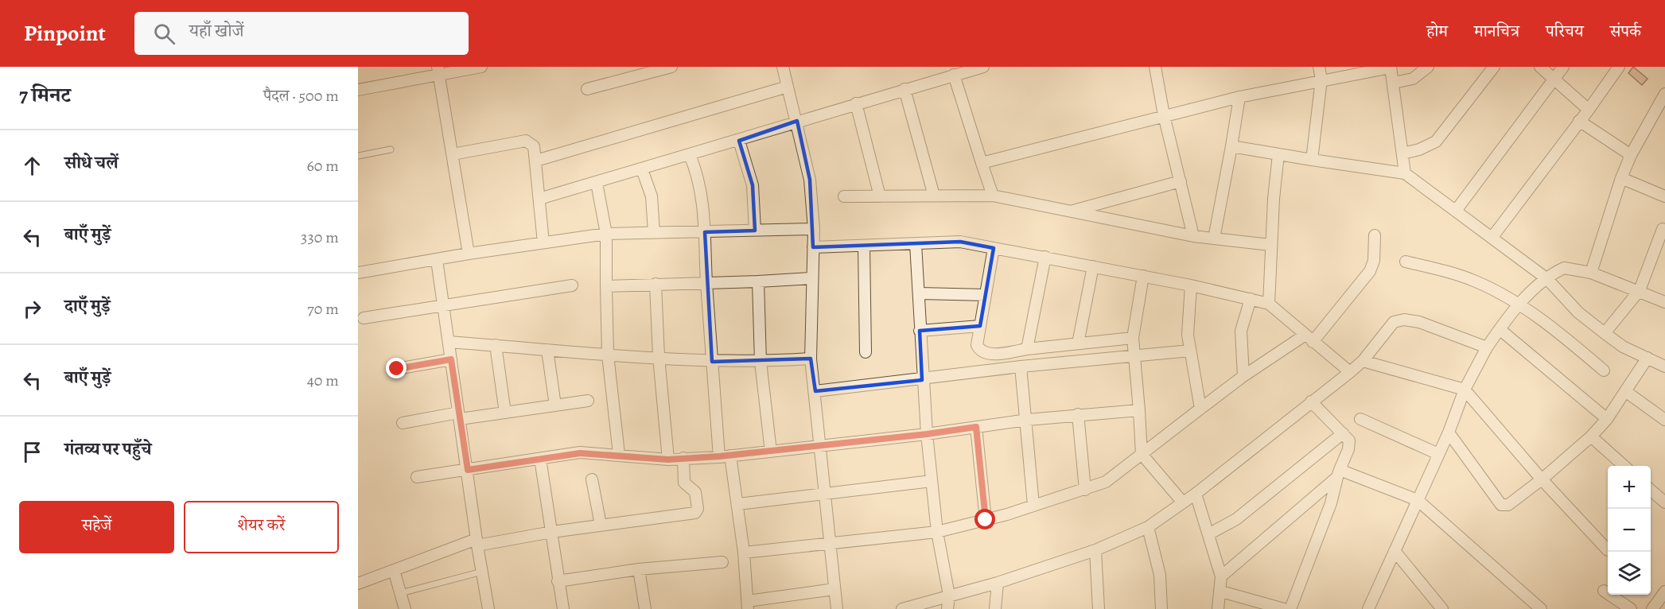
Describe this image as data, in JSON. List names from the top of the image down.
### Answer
{
  "page": {
    "header": "Pinpoint",
    "search": "यहाँ खोजें",
    "nav": [
      "होम",
      "मानचित्र",
      "परिचय",
      "संपर्क"
    ],
    "heading": ["7 मिनट", "पैदल · 500 m"],
    "list": [
      ["सीधे चलें", "60 m"],
      ["बाएँ मुड़ें", "330 m"],
      ["दाएँ मुड़ें", "70 m"],
      ["बाएँ मुड़ें", "40 m"],
      "गंतव्य पर पहुँचे"
    ],
    "map_buttons": ["+", "−"],
    "buttons": ["सहेजें", "शेयर करें"]
  }
}
